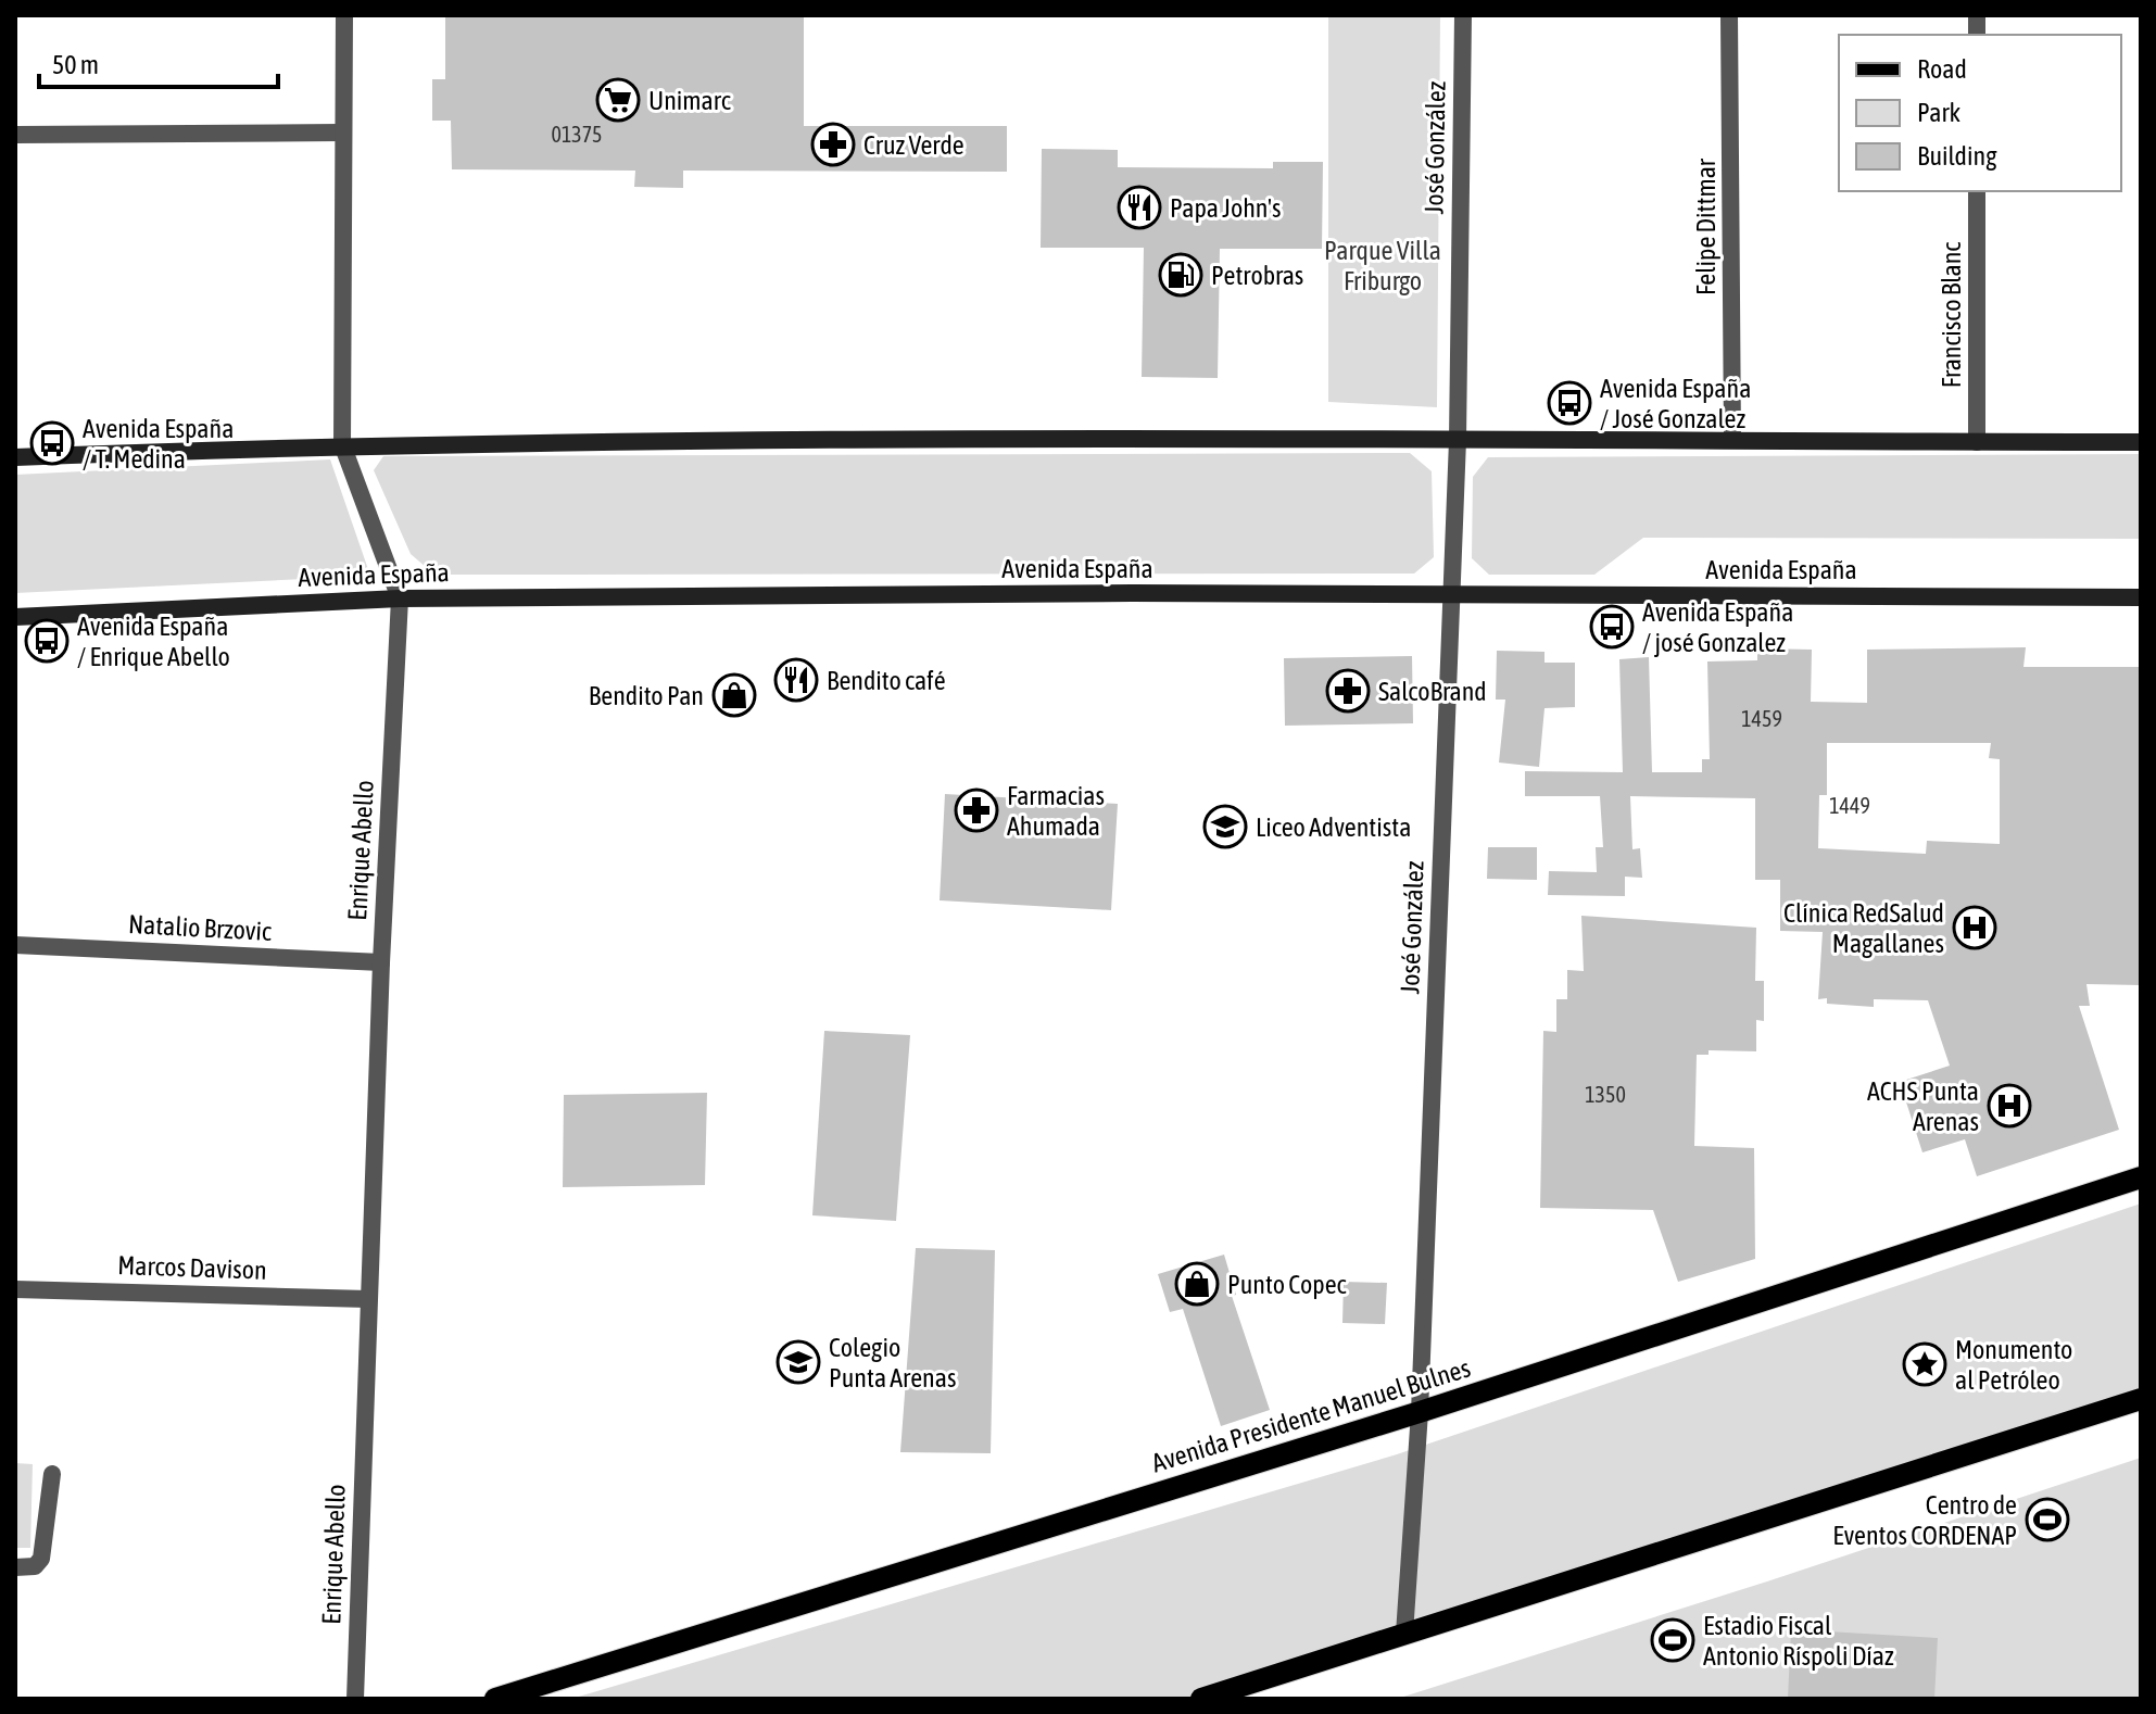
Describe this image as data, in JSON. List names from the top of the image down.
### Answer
{
  "streets": {
    "main road": ["Avenida España", "Avenida Presidente Manuel Bulnes"],
    "street": [
      "José González",
      "Felipe Dittmar",
      "Francisco Blanc",
      "Enrique Abello",
      "Natalio Brzovic",
      "Marcos Davison"
    ]
  },
  "crossings": [
    ["José González", "Avenida España"],
    ["José González", "Avenida Presidente Manuel Bulnes"],
    ["Avenida España", "Enrique Abello"],
    ["Enrique Abello", "Natalio Brzovic"],
    ["Enrique Abello", "Marcos Davison"]
  ],
  "parks": ["Parque Villa Friburgo"],
  "places": {
    "supermarket": ["Unimarc"],
    "pharmacy": ["Cruz Verde", "SalcoBrand", "Farmacias Ahumada"],
    "restaurant": ["Papa John's", "Bendito café"],
    "fuel station": ["Petrobras"],
    "bus stop": [
      "Avenida España / José Gonzalez",
      "Avenida España / T. Medina",
      "Avenida España / josé Gonzalez",
      "Avenida España / Enrique Abello"
    ],
    "shop": ["Bendito Pan", "Punto Copec"],
    "school or university": ["Liceo Adventista", "Colegio Punta Arenas"],
    "hospital": ["Clínica RedSalud Magallanes", "ACHS Punta Arenas"],
    "place": ["Monumento al Petróleo"],
    "sports": ["Centro de Eventos CORDENAP", "Estadio Fiscal Antonio Ríspoli Díaz"]
  },
  "house_numbers": [
    "01375",
    "1459",
    "1449",
    "1350"
  ],
  "legend": ["Road", "Park", "Building"],
  "scale_bar": "50 m"
}
